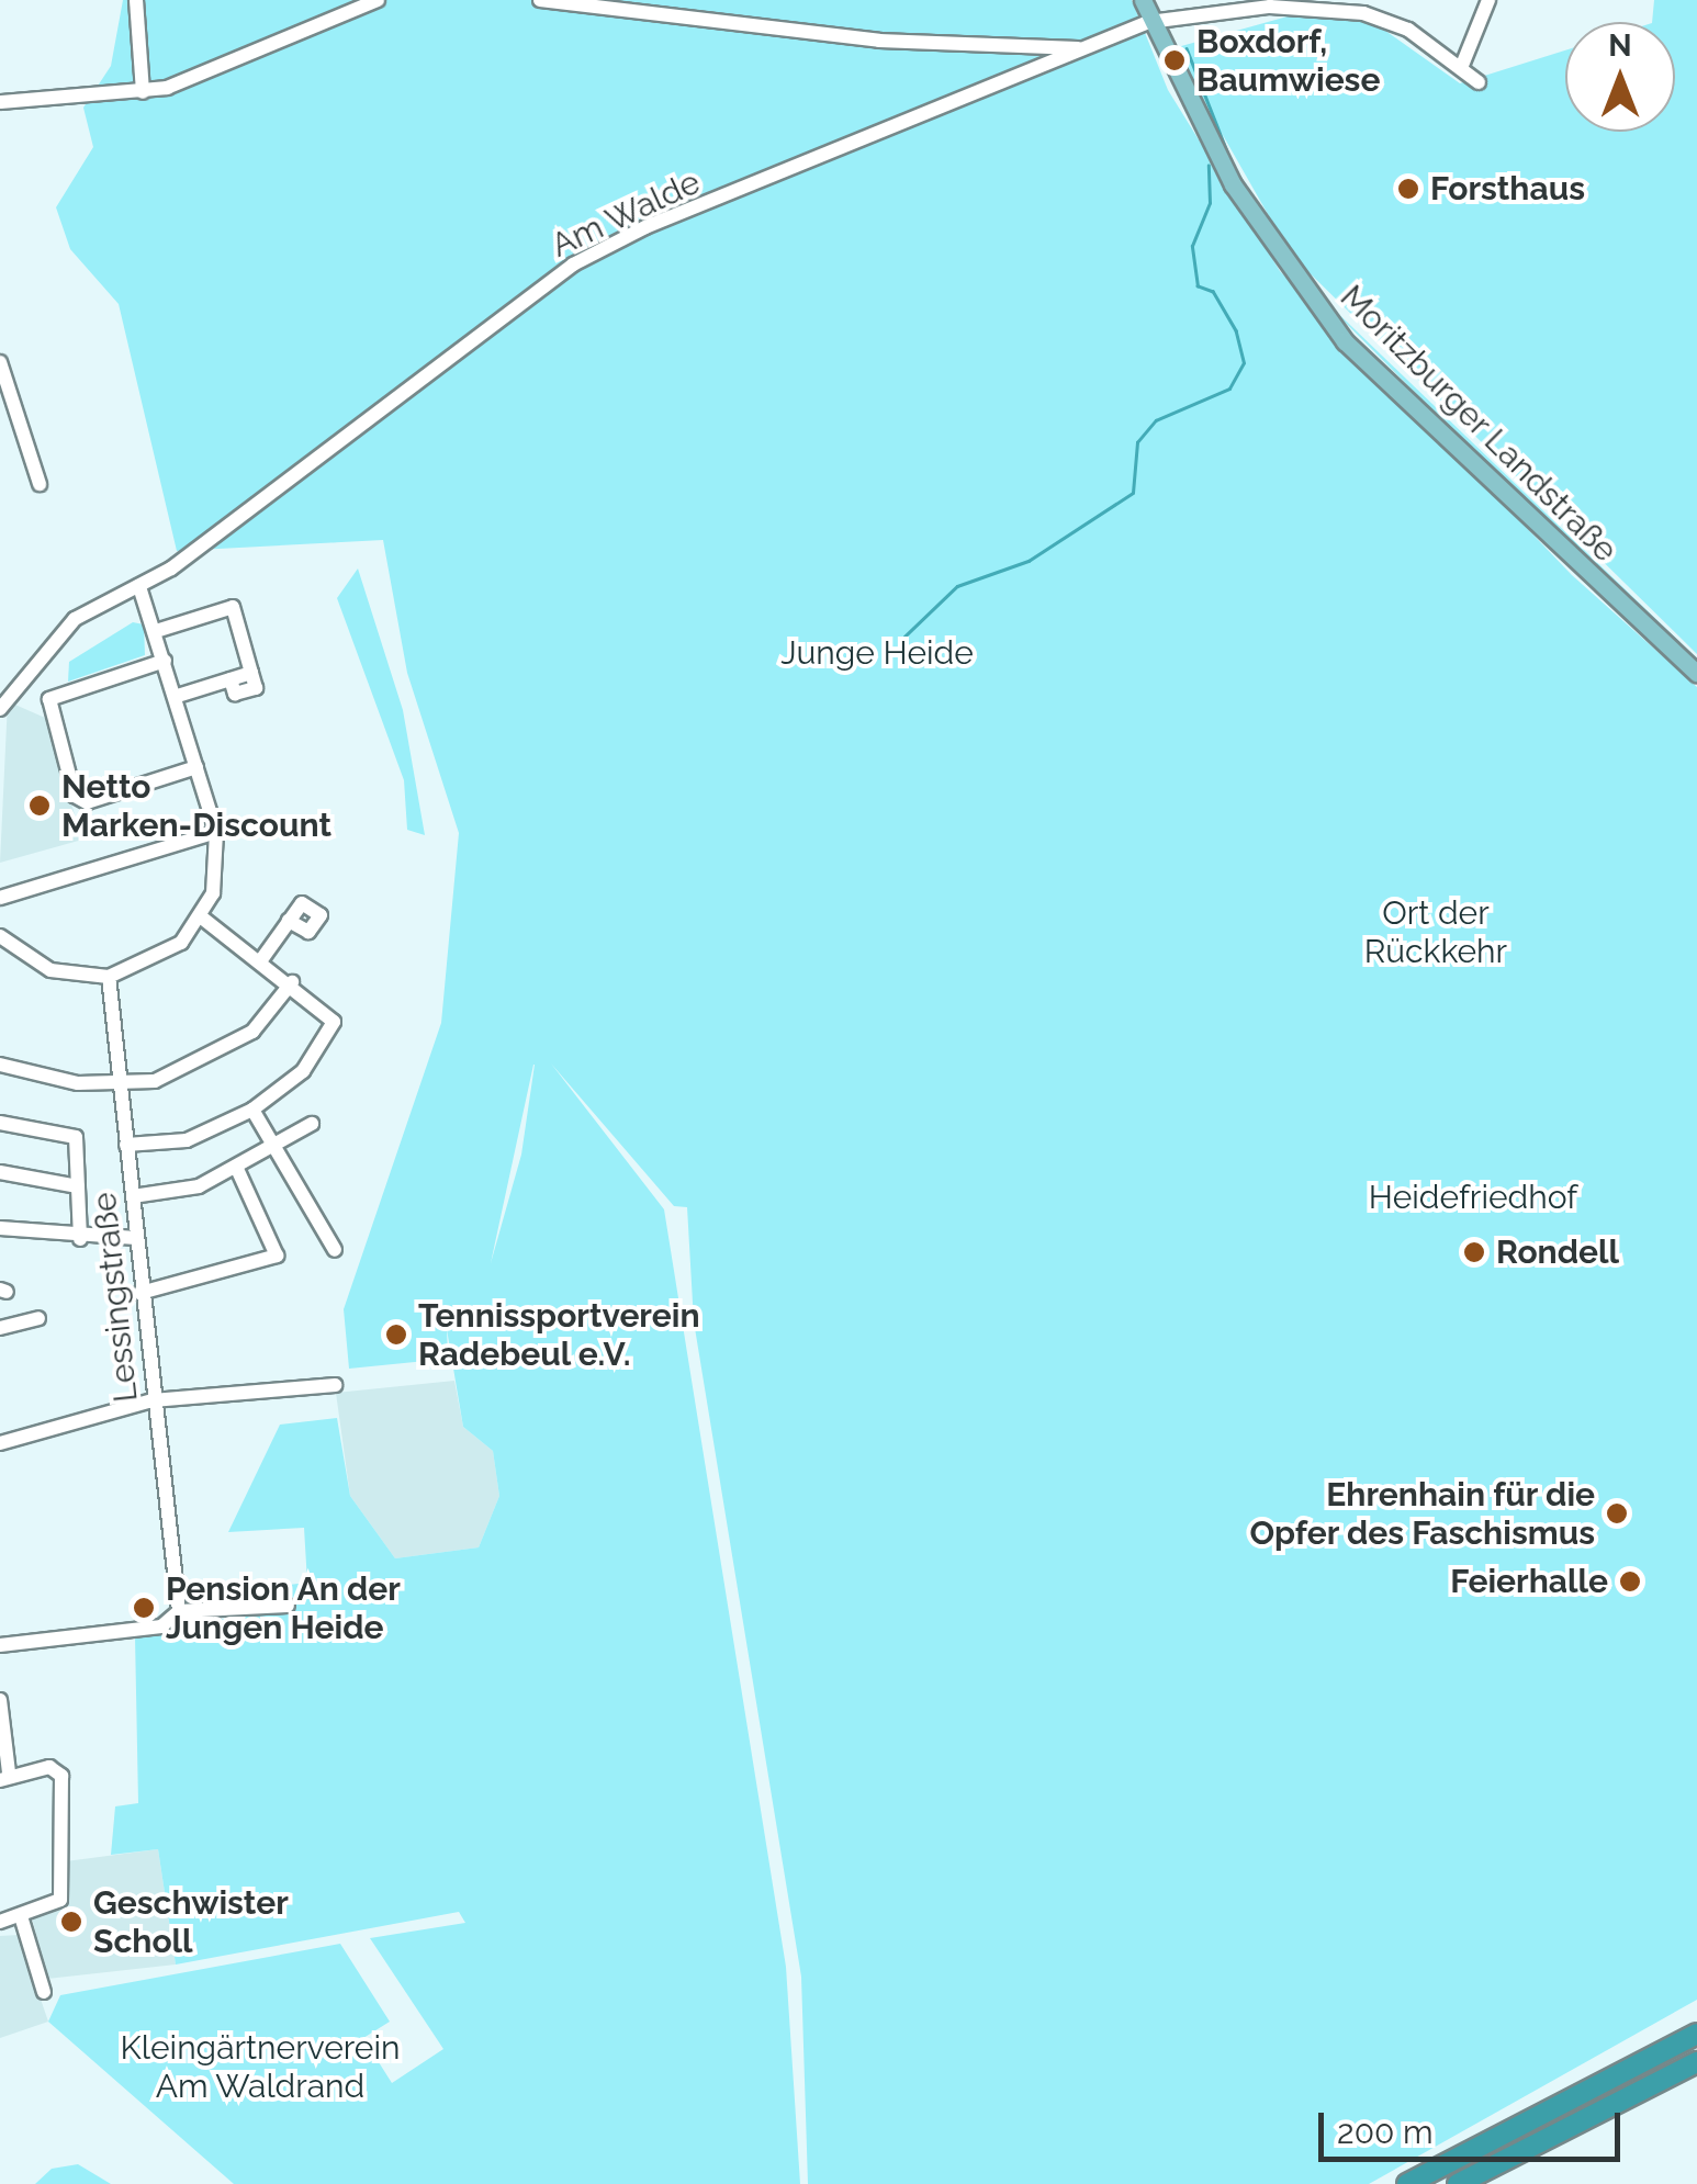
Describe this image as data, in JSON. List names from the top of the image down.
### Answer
{
  "streets": {
    "main road": ["Moritzburger Landstraße"],
    "street": ["Am Walde", "Lessingstraße"]
  },
  "crossings": [
    ["Am Walde", "Moritzburger Landstraße"]
  ],
  "parks": [
    "Junge Heide",
    "Ort der Rückkehr",
    "Heidefriedhof",
    "Kleingärtnerverein Am Waldrand"
  ],
  "places": [
    "Boxdorf, Baumwiese",
    "Forsthaus",
    "Netto Marken-Discount",
    "Rondell",
    "Tennissportverein Radebeul e.V.",
    "Ehrenhain für die Opfer des Faschismus",
    "Feierhalle",
    "Pension An der Jungen Heide",
    "Geschwister Scholl"
  ],
  "scale_bar": "200 m",
  "north": "top"
}
